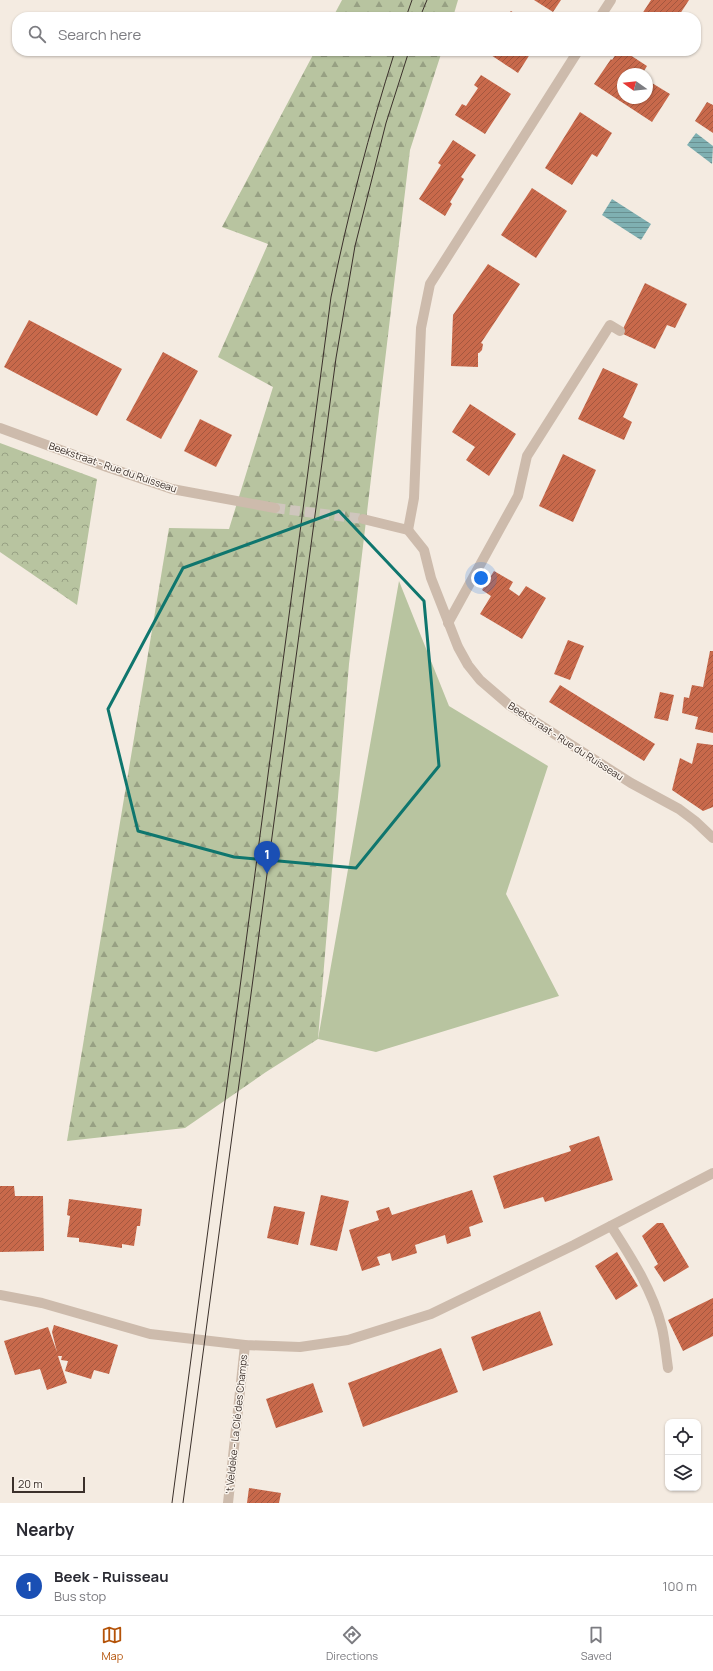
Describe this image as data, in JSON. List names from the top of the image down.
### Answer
{
  "streets": {
    "street": ["Beekstraat - Rue du Ruisseau", "'t Veldeke - La Clé des Champs"]
  },
  "scale_bar": "20 m",
  "north": "left",
  "page": {
    "search": "Search here",
    "pins": "1",
    "scale": "20 m",
    "heading": "Nearby",
    "list": [
      {
        "mark": "1",
        "name": "Beek - Ruisseau",
        "note": "Bus stop",
        "value": "100 m"
      }
    ],
    "nav": ["Map", "Directions", "Saved"]
  }
}
